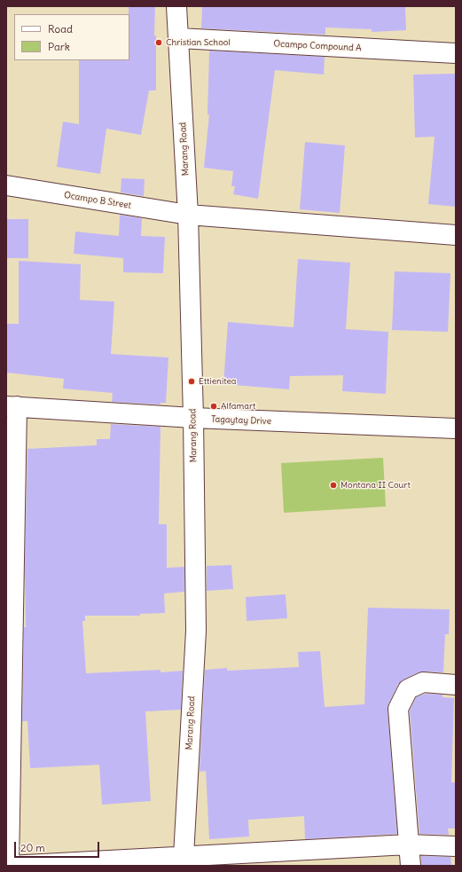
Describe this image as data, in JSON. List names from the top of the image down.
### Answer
{
  "streets": {
    "street": [
      "Ocampo Compound A",
      "Marang Road",
      "Ocampo B Street",
      "Tagaytay Drive"
    ]
  },
  "crossings": [
    ["Ocampo Compound A", "Marang Road"],
    ["Marang Road", "Ocampo B Street"],
    ["Marang Road", "Tagaytay Drive"]
  ],
  "places": [
    "Christian School",
    "Ettienitea",
    "Alfamart",
    "Montana II Court"
  ],
  "legend": ["Road", "Park"],
  "scale_bar": "20 m"
}
